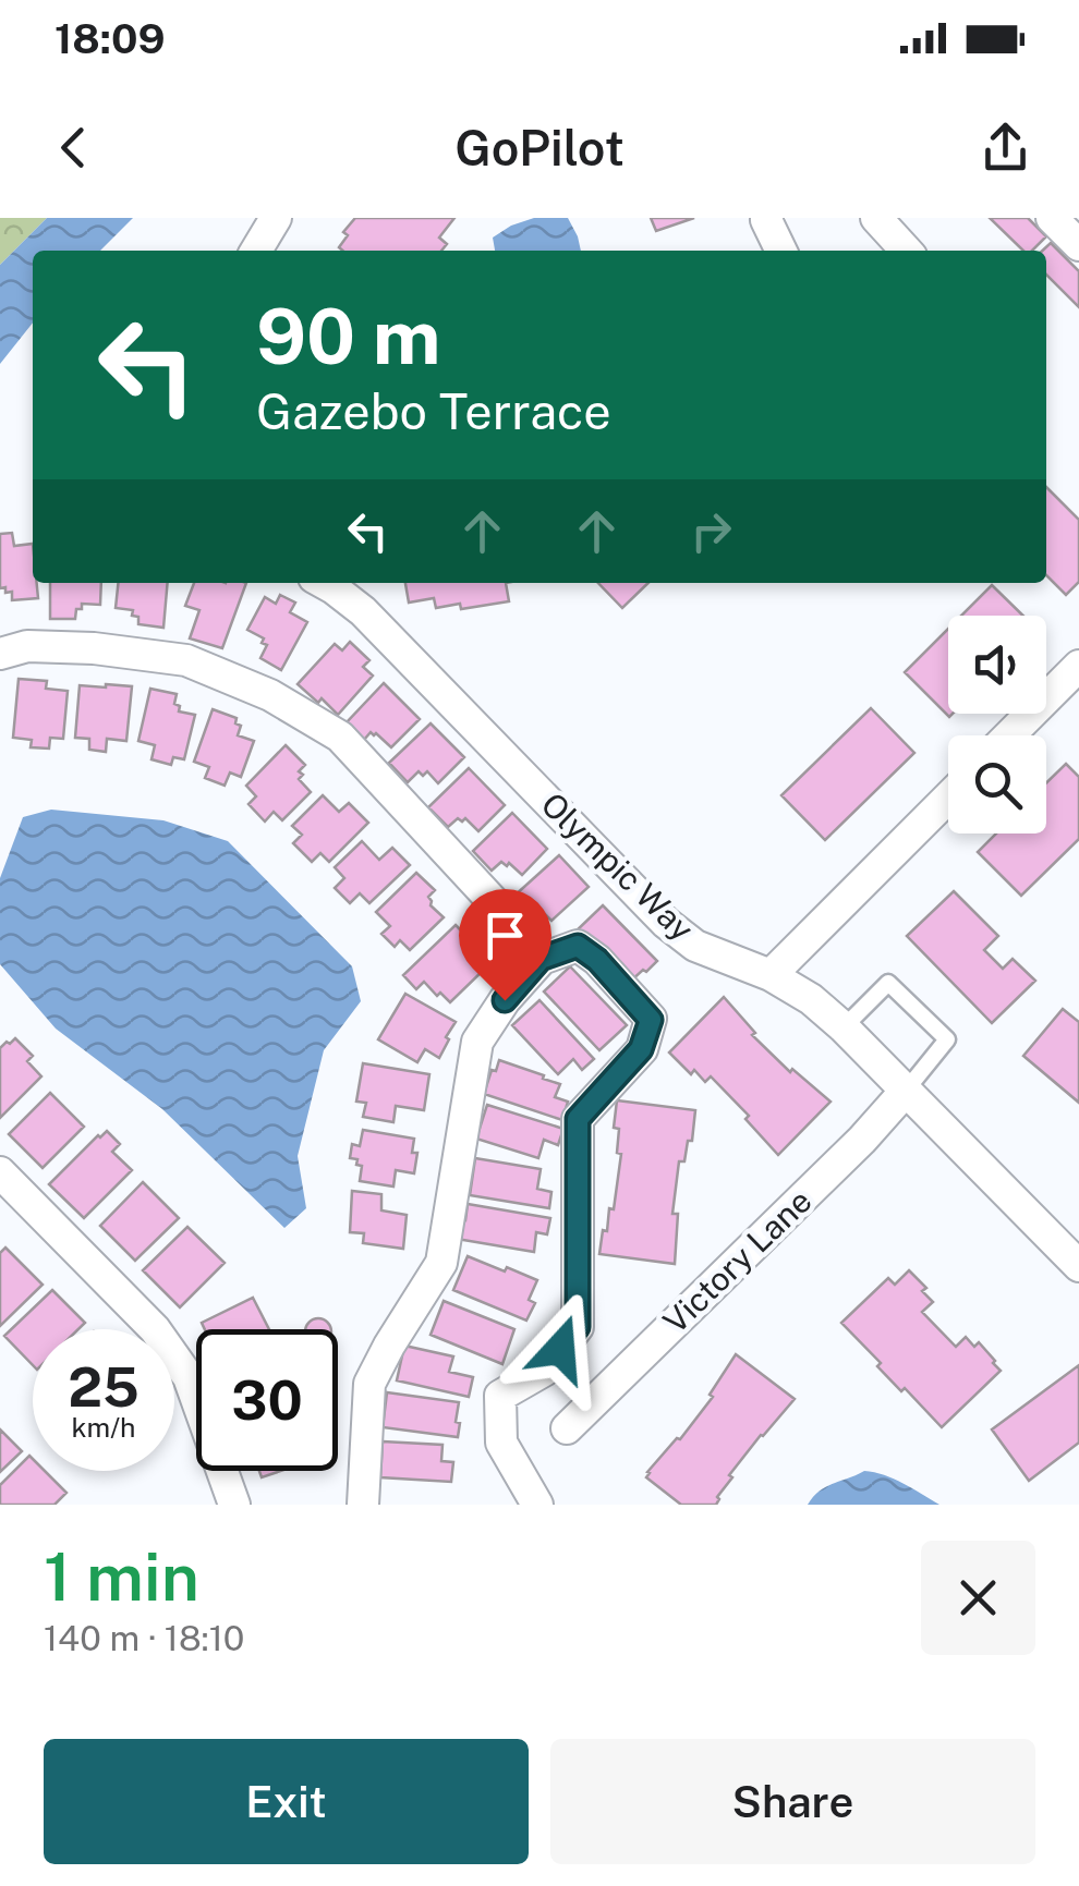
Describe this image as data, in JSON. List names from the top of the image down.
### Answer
{
  "streets": {
    "street": ["Olympic Way", "Victory Lane"]
  },
  "crossings": [
    ["Olympic Way", "Victory Lane"]
  ],
  "page": {
    "status": "18:09",
    "header": "GoPilot",
    "turn": ["90 m", "Gazebo Terrace"],
    "speed": "25 km/h",
    "limit": "30",
    "heading": ["1 min", "140 m · 18:10"],
    "buttons": ["Exit", "Share"]
  }
}
